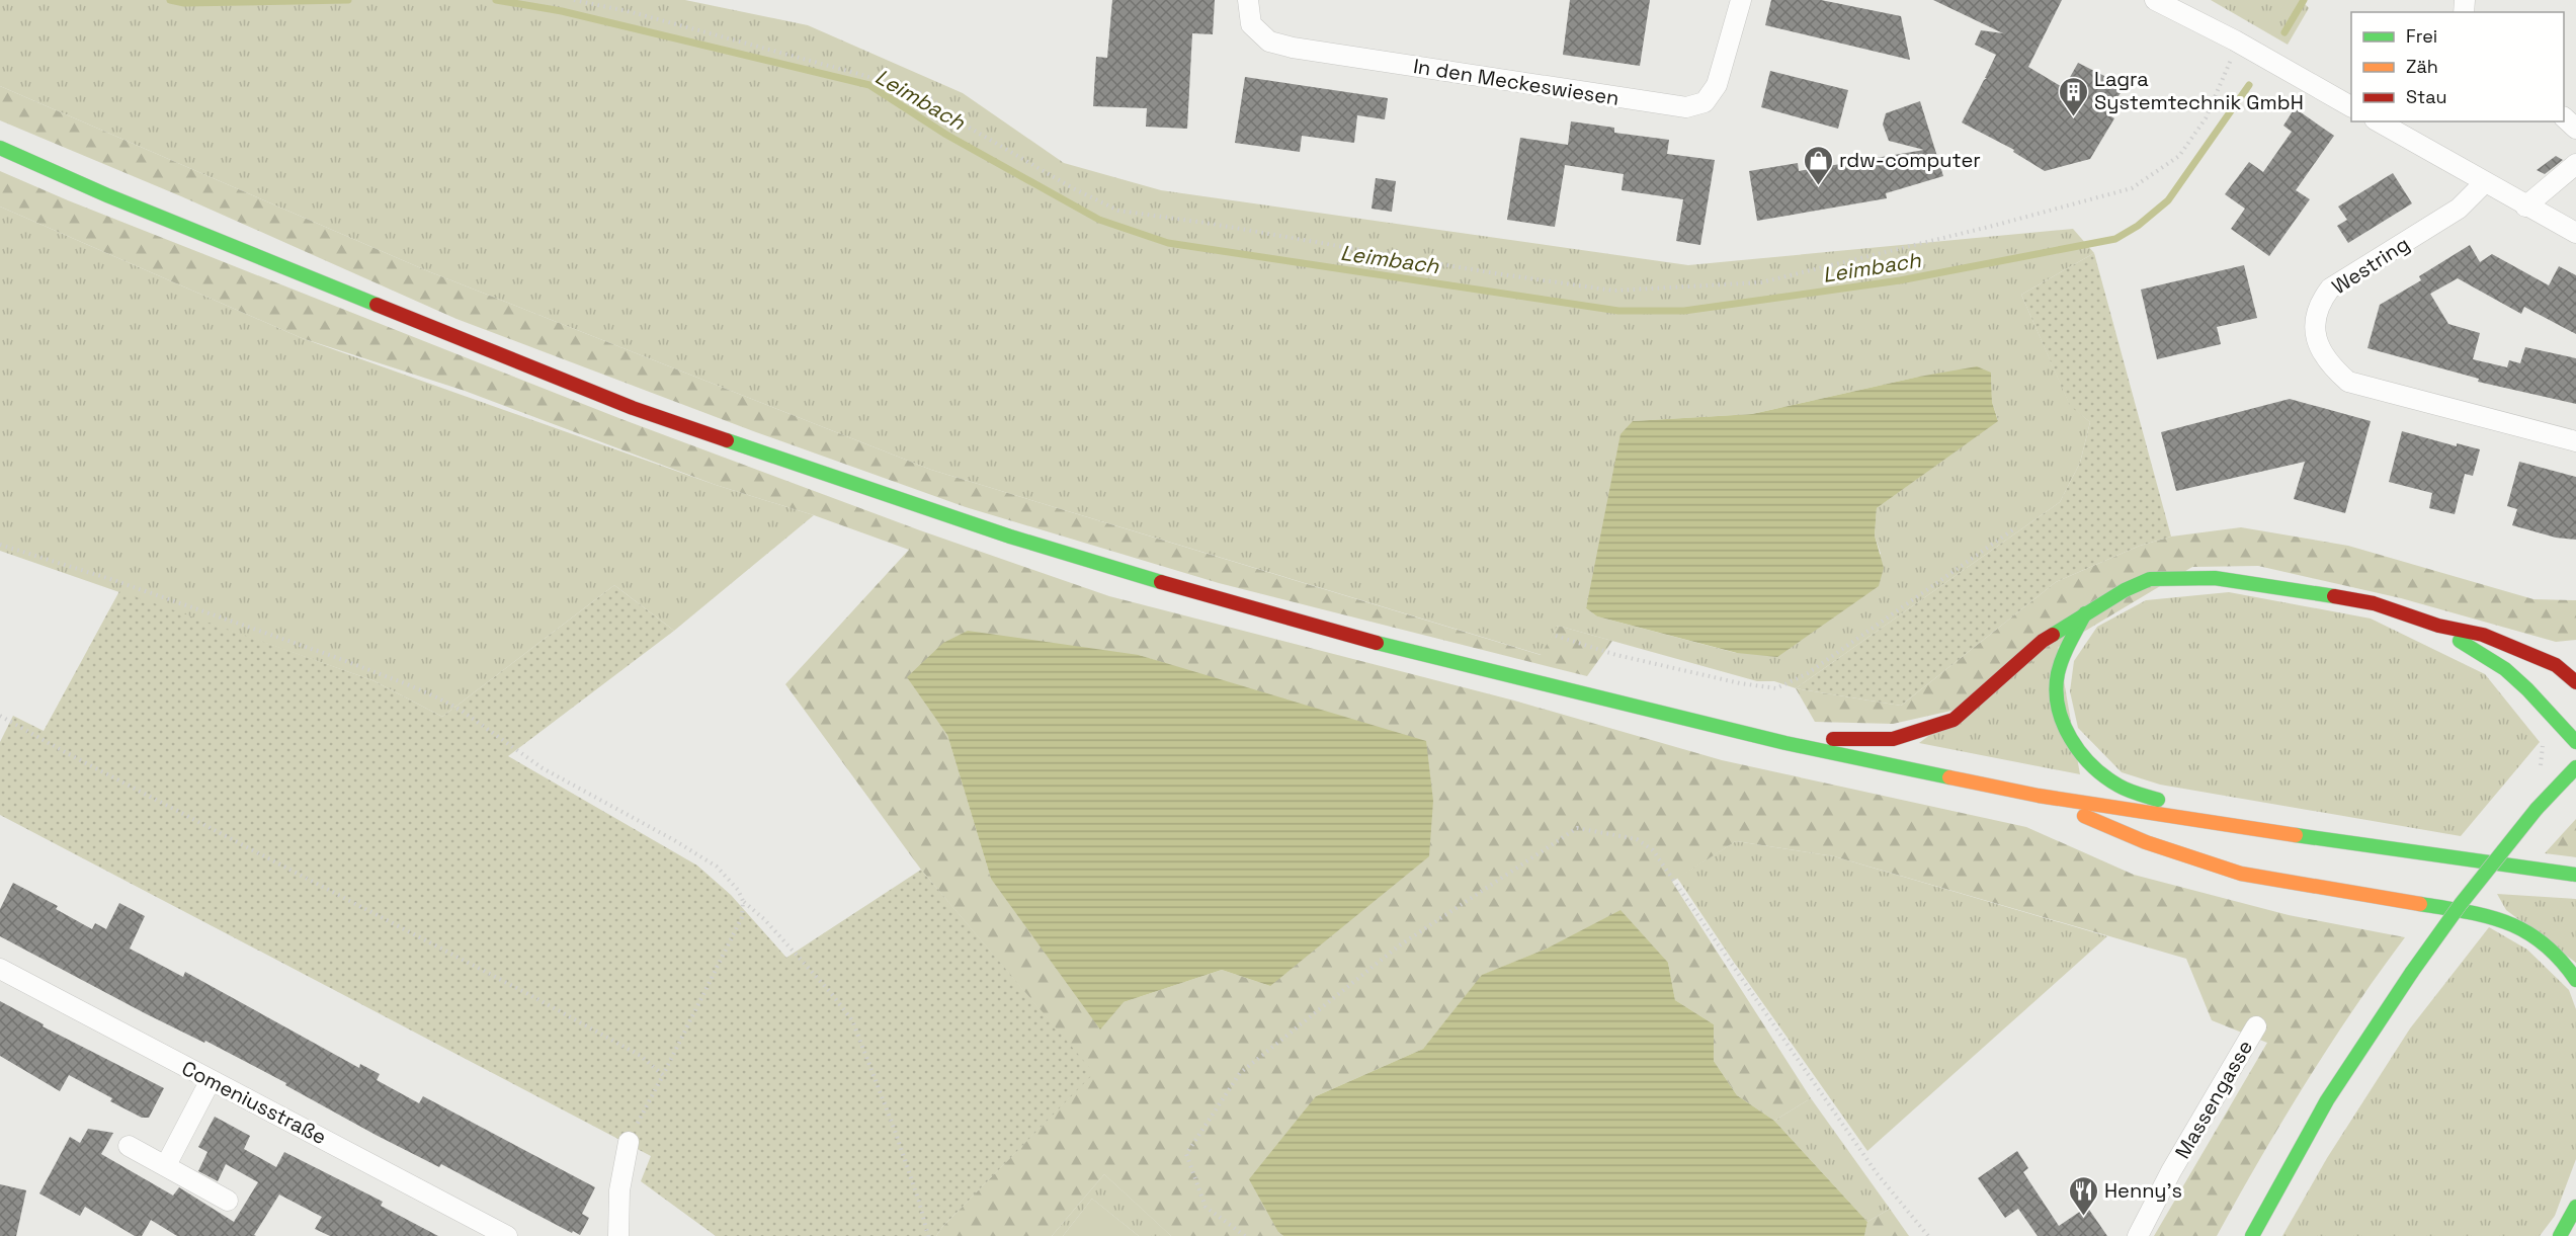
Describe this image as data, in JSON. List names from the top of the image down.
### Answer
{
  "streets": {
    "street": [
      "In den Meckeswiesen",
      "Westring",
      "Massengasse",
      "Comeniusstraße"
    ]
  },
  "water": ["Leimbach"],
  "places": {
    "building": ["Lagra Systemtechnik GmbH"],
    "shop": ["rdw-computer"],
    "restaurant": ["Henny's"]
  },
  "legend": ["Frei", "Zäh", "Stau"]
}
